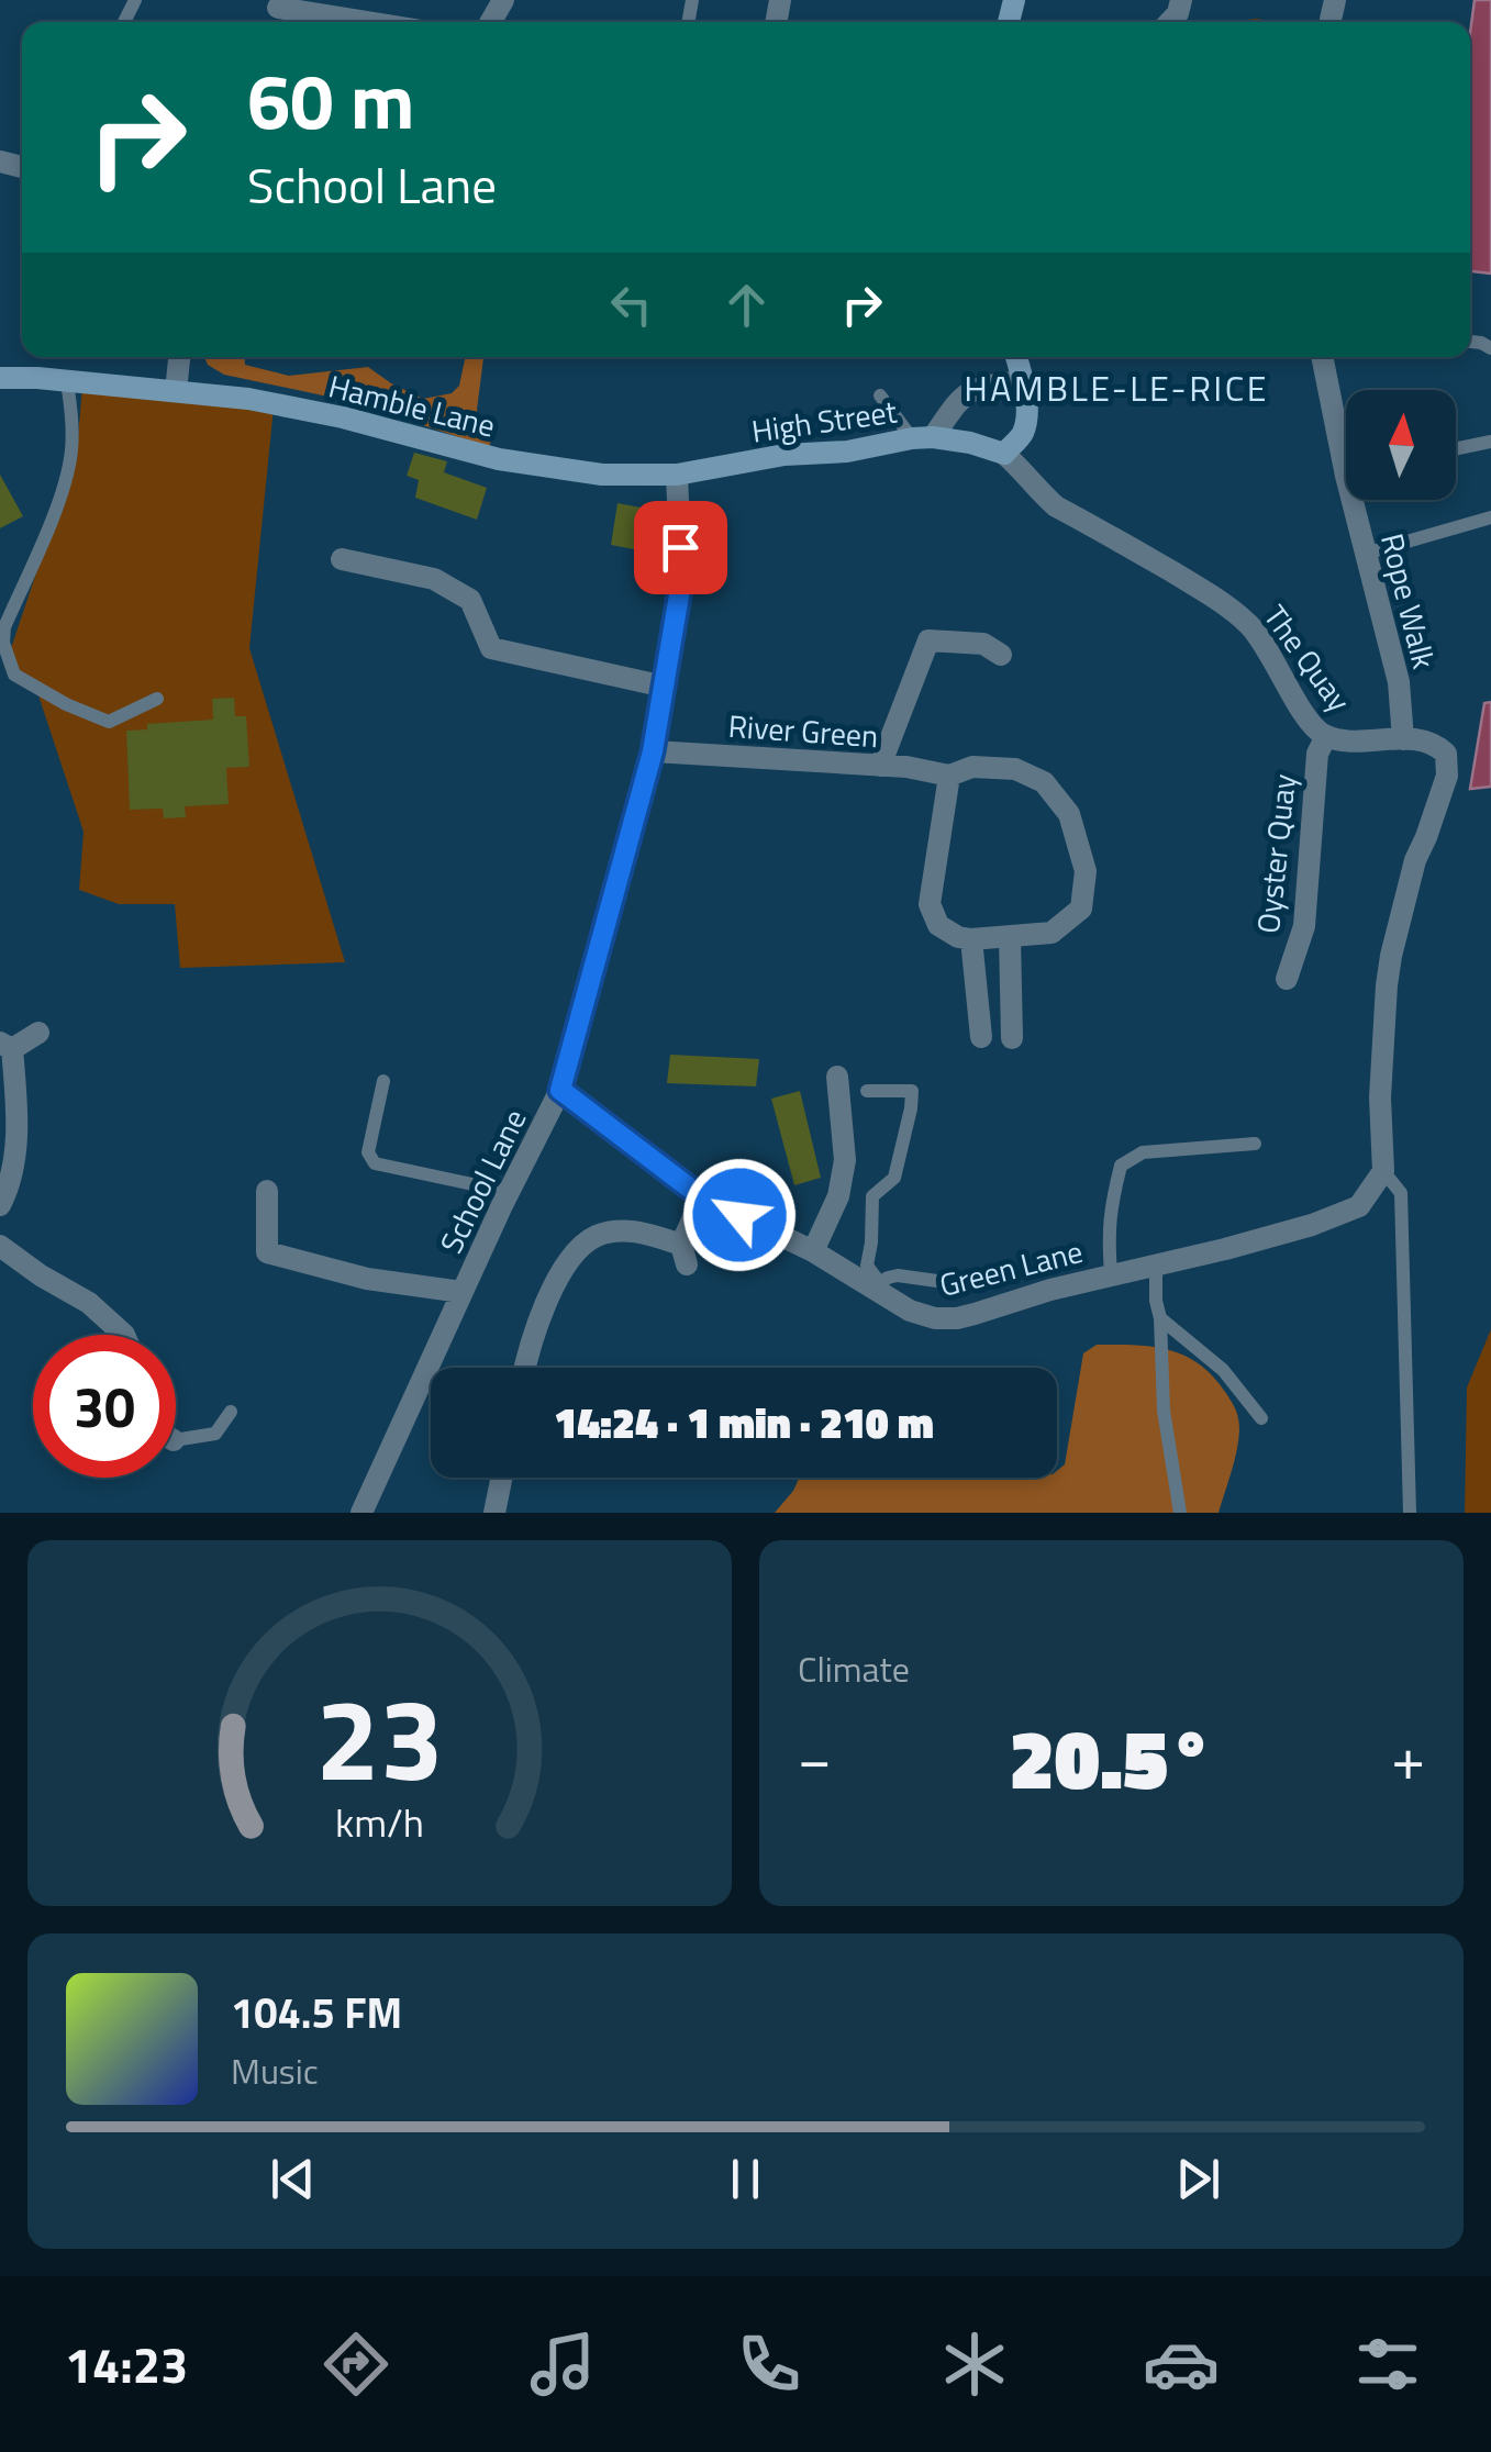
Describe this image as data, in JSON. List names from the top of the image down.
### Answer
{
  "streets": {
    "main road": ["Hamble Lane", "High Street"],
    "street": [
      "Rope Walk",
      "The Quay",
      "River Green",
      "Oyster Quay",
      "School Lane",
      "Green Lane"
    ]
  },
  "crossings": [
    ["Hamble Lane", "High Street"],
    ["Hamble Lane", "School Lane"],
    ["High Street", "School Lane"],
    ["Rope Walk", "The Quay"],
    ["The Quay", "Oyster Quay"],
    ["The Quay", "Green Lane"],
    ["River Green", "School Lane"],
    ["School Lane", "Green Lane"]
  ],
  "districts": ["HAMBLE-LE-RICE"],
  "north": "top",
  "page": {
    "turn": ["60 m", "School Lane"],
    "limit": "30",
    "trip": "14:24 · 1 min · 210 m",
    "tile": "Climate",
    "heat": ["−", "20.5°", "+"],
    "song": ["104.5 FM", "Music"],
    "tabs": "14:23",
    "gauge": ["23", "km/h"]
  }
}
